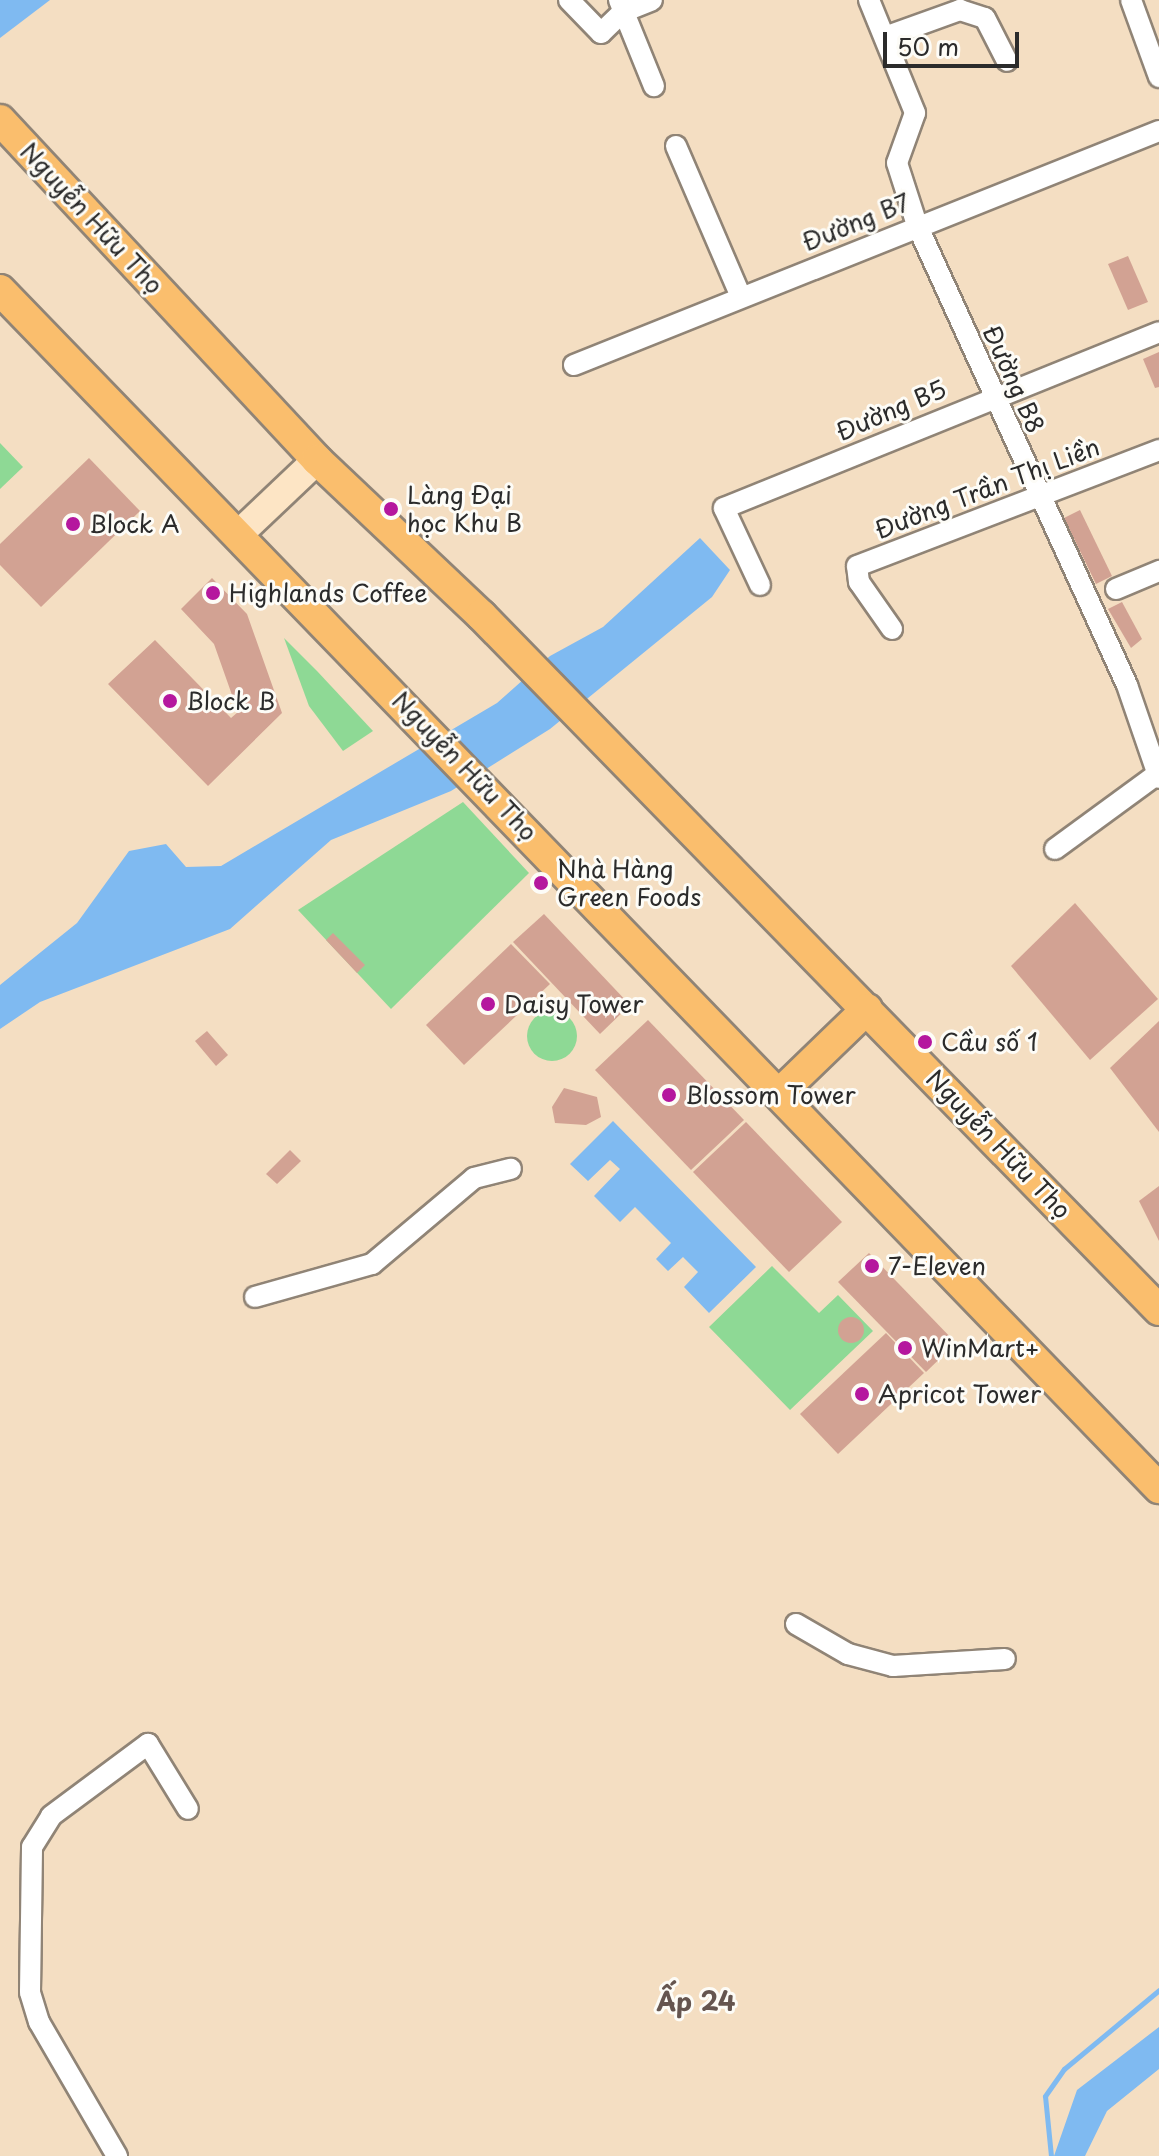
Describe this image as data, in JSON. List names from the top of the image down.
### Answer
{
  "streets": {
    "main road": ["Nguyễn Hữu Thọ"],
    "street": [
      "Đường B7",
      "Đường B8",
      "Đường B5",
      "Đường Trần Thị Liền"
    ]
  },
  "crossings": [
    ["Đường B7", "Đường B8"],
    ["Đường B8", "Đường B5"],
    ["Đường B8", "Đường Trần Thị Liền"]
  ],
  "districts": ["Ấp 24"],
  "places": [
    "Làng Đại học Khu B",
    "Block A",
    "Highlands Coffee",
    "Block B",
    "Nhà Hàng Green Foods",
    "Daisy Tower",
    "Cầu số 1",
    "Blossom Tower",
    "7-Eleven",
    "WinMart+",
    "Apricot Tower"
  ],
  "scale_bar": "50 m"
}
